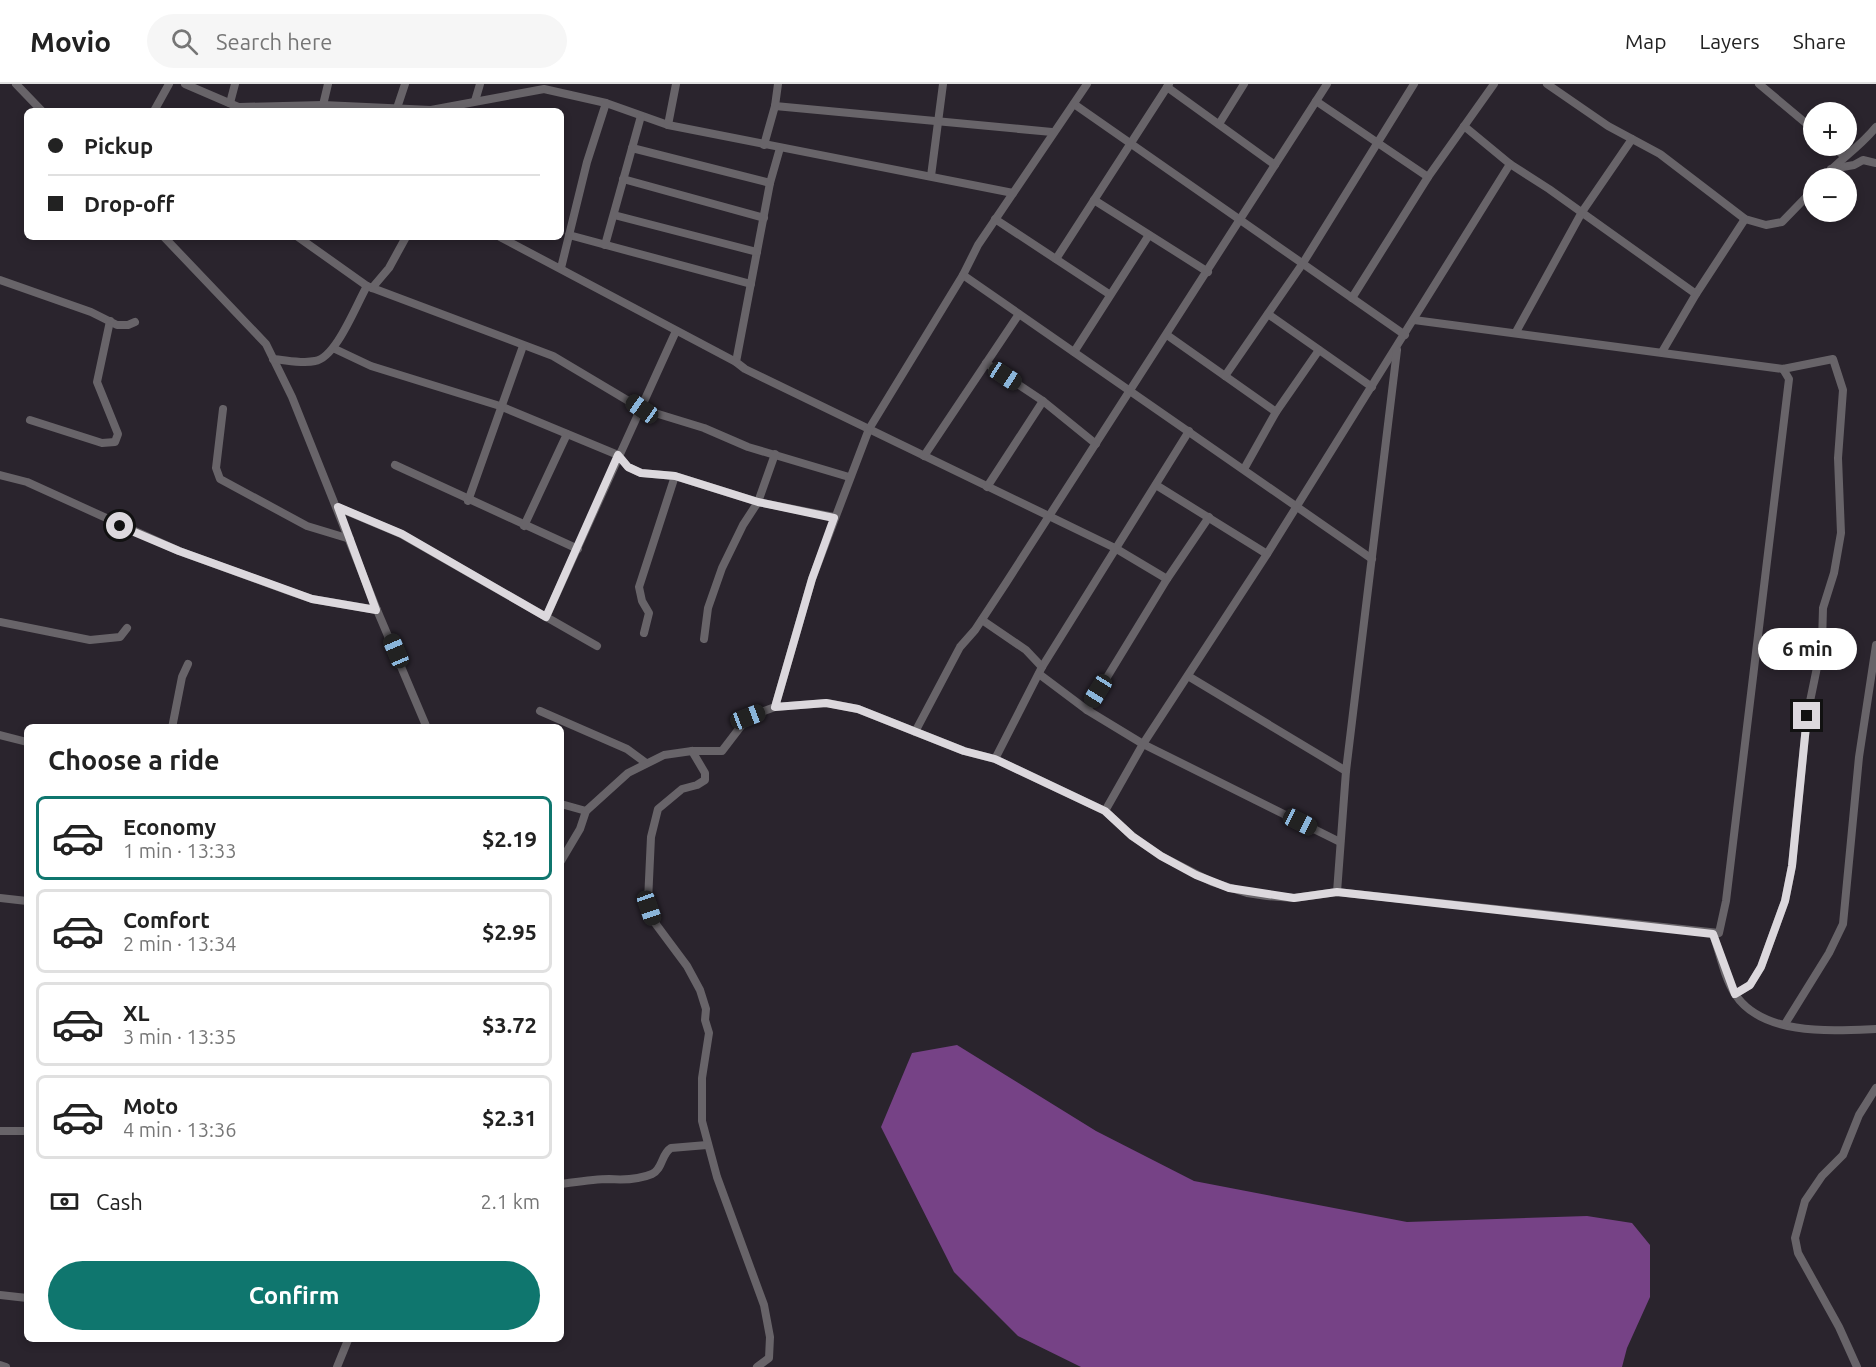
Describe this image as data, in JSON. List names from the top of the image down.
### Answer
{
  "page": {
    "header": "Movio",
    "search": "Search here",
    "nav": ["Map", "Layers", "Share"],
    "map_buttons": ["+", "−"],
    "banner": ["Pickup", "Drop-off"],
    "bubble": "6 min",
    "heading": "Choose a ride",
    "list": [
      {
        "name": "Economy",
        "note": "1 min · 13:33",
        "value": "$2.19"
      },
      {
        "name": "Comfort",
        "note": "2 min · 13:34",
        "value": "$2.95"
      },
      {
        "name": "XL",
        "note": "3 min · 13:35",
        "value": "$3.72"
      },
      {
        "name": "Moto",
        "note": "4 min · 13:36",
        "value": "$2.31"
      }
    ],
    "pay": ["Cash", "2.1 km"],
    "buttons": "Confirm"
  }
}
